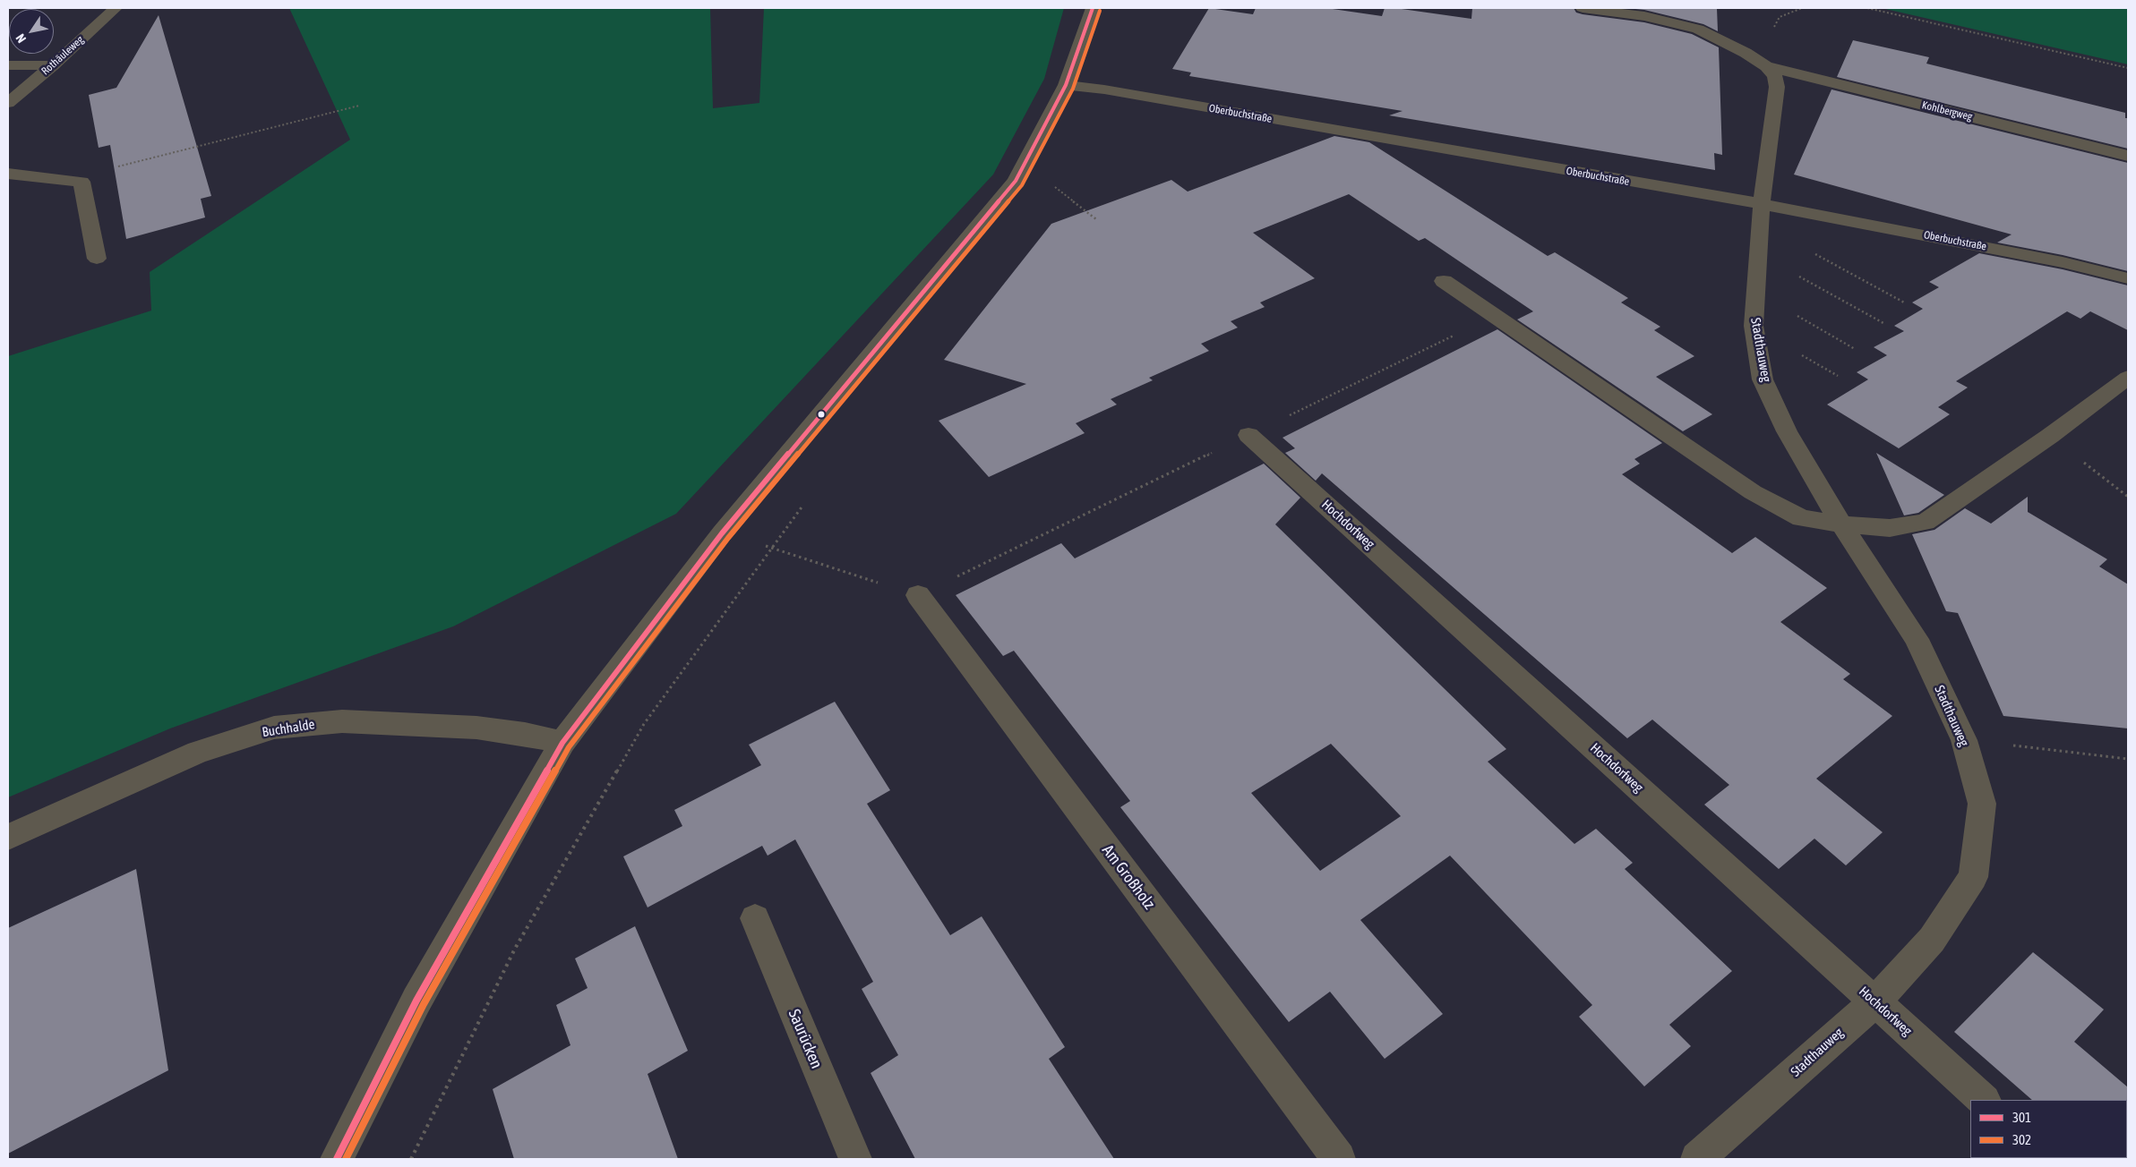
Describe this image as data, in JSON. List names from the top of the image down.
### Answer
{
  "streets": {
    "street": [
      "Rothäuleweg",
      "Kohlbergweg",
      "Oberbuchstraße",
      "Stadthauweg",
      "Hochdorfweg",
      "Buchhalde",
      "Am Großholz",
      "Saurücken"
    ]
  },
  "crossings": [
    ["Kohlbergweg", "Oberbuchstraße"],
    ["Kohlbergweg", "Stadthauweg"],
    ["Oberbuchstraße", "Stadthauweg"],
    ["Stadthauweg", "Hochdorfweg"]
  ],
  "lines": ["transit line 301", "transit line 302"],
  "legend": ["301", "302"],
  "north": "bottom left"
}
